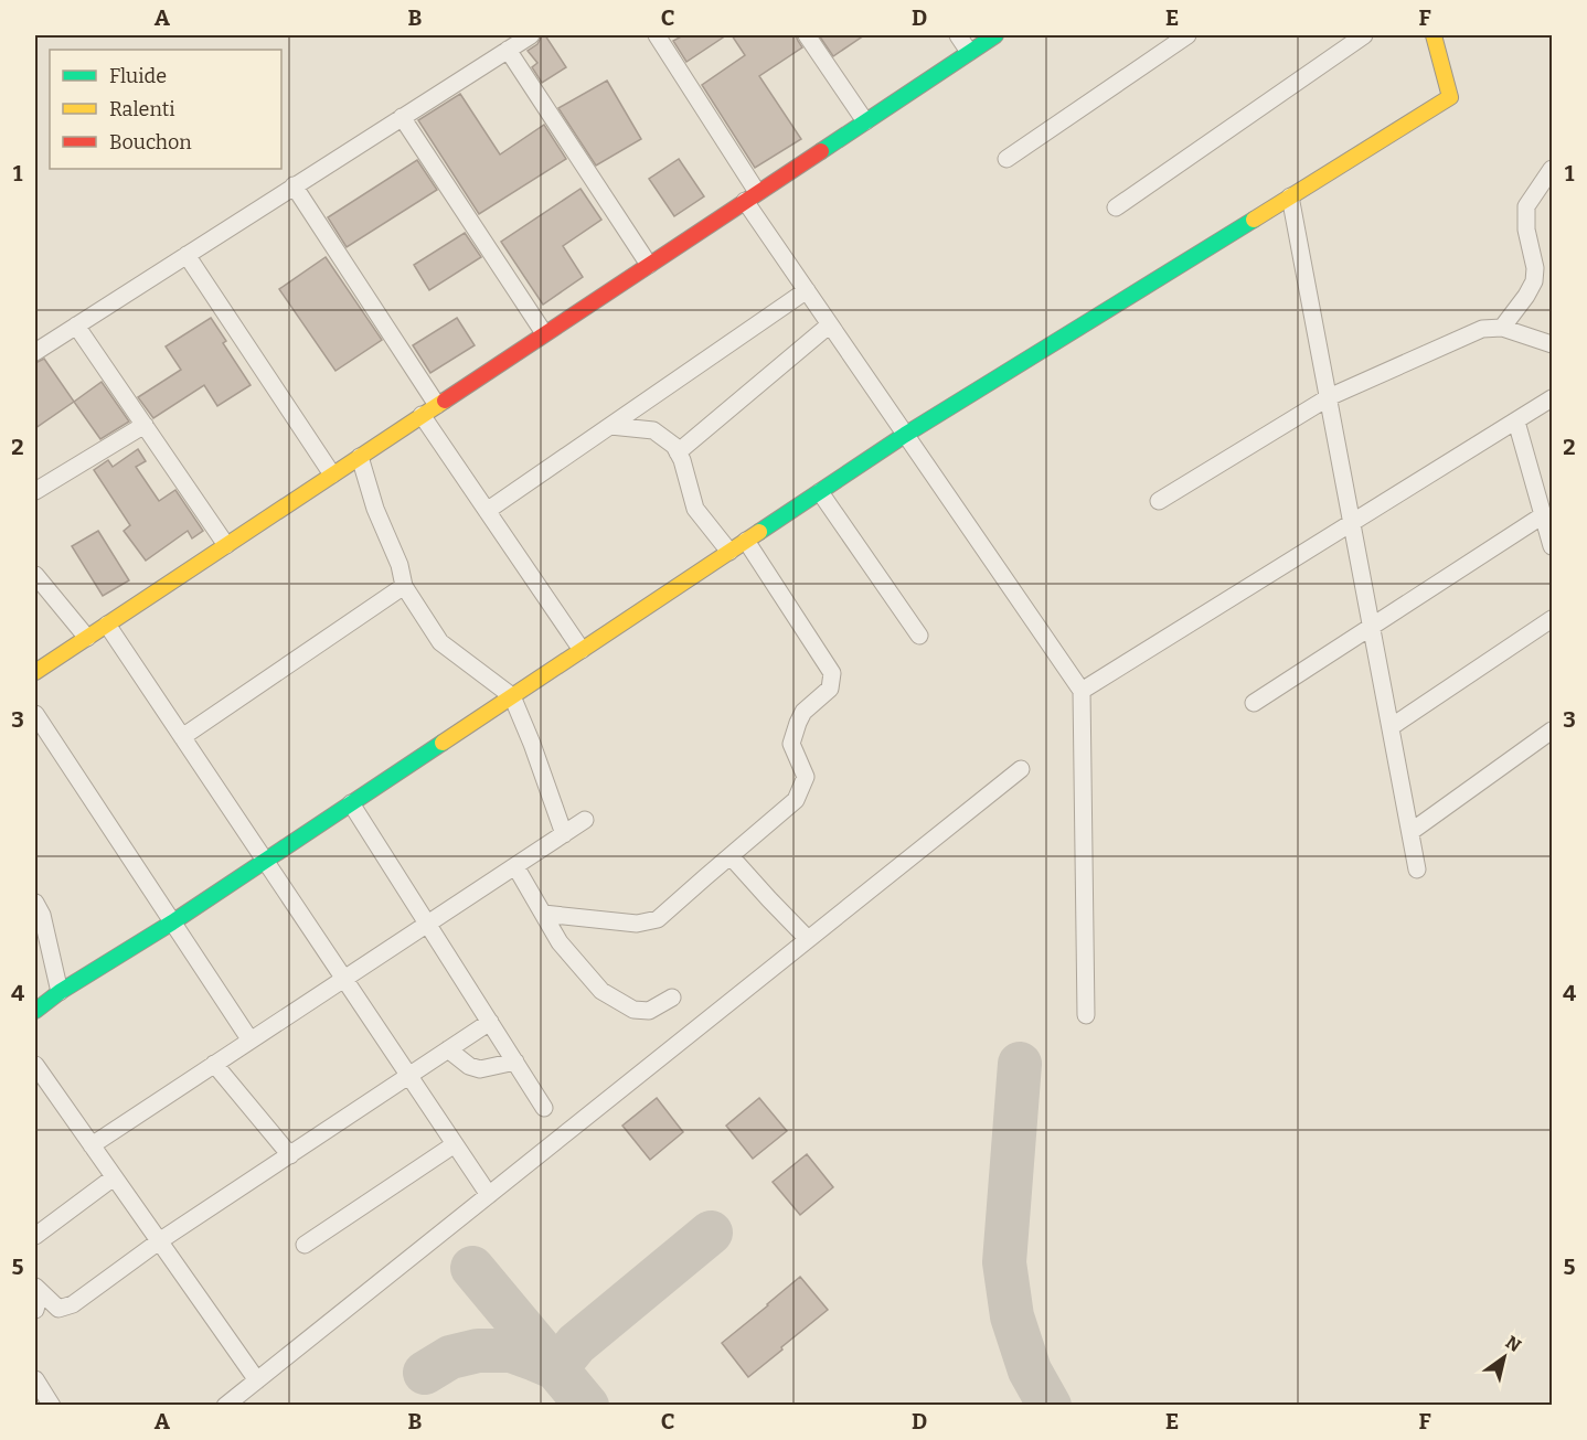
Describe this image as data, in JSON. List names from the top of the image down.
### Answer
{
  "legend": ["Fluide", "Ralenti", "Bouchon"],
  "north": "top right",
  "grid": {
    "columns": [
      "A",
      "B",
      "C",
      "D",
      "E",
      "F"
    ],
    "rows": [
      "1",
      "2",
      "3",
      "4",
      "5"
    ]
  }
}
